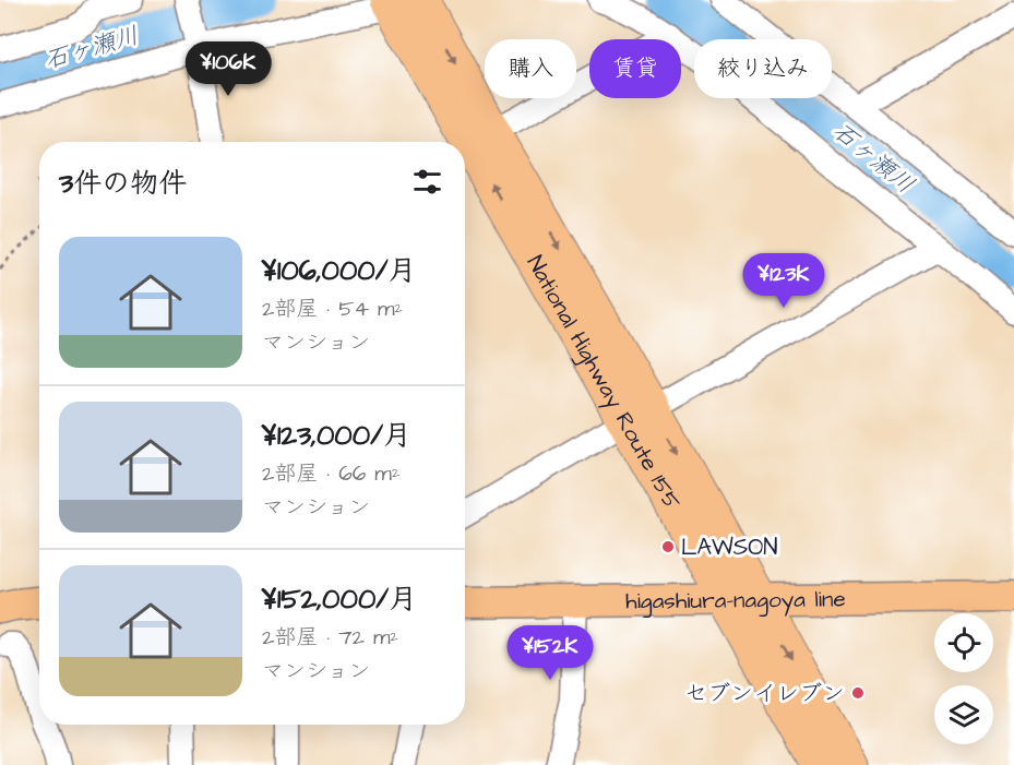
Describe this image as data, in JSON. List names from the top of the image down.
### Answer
{
  "streets": {
    "highway": ["National Highway Route 155"],
    "main road": ["higashiura-nagoya line"]
  },
  "crossings": [
    ["National Highway Route 155", "higashiura-nagoya line"]
  ],
  "water": ["石ヶ瀬川"],
  "places": ["LAWSON", "セブンイレブン"],
  "page": {
    "chip": ["購入", "賃貸", "絞り込み"],
    "price": ["¥106K", "¥123K", "¥152K"],
    "heading": "3件の物件",
    "list": [
      {
        "name": "¥106,000/月",
        "note": "2部屋 · 54 m² · マンション"
      },
      {
        "name": "¥123,000/月",
        "note": "2部屋 · 66 m² · マンション"
      },
      {
        "name": "¥152,000/月",
        "note": "2部屋 · 72 m² · マンション"
      }
    ]
  }
}
